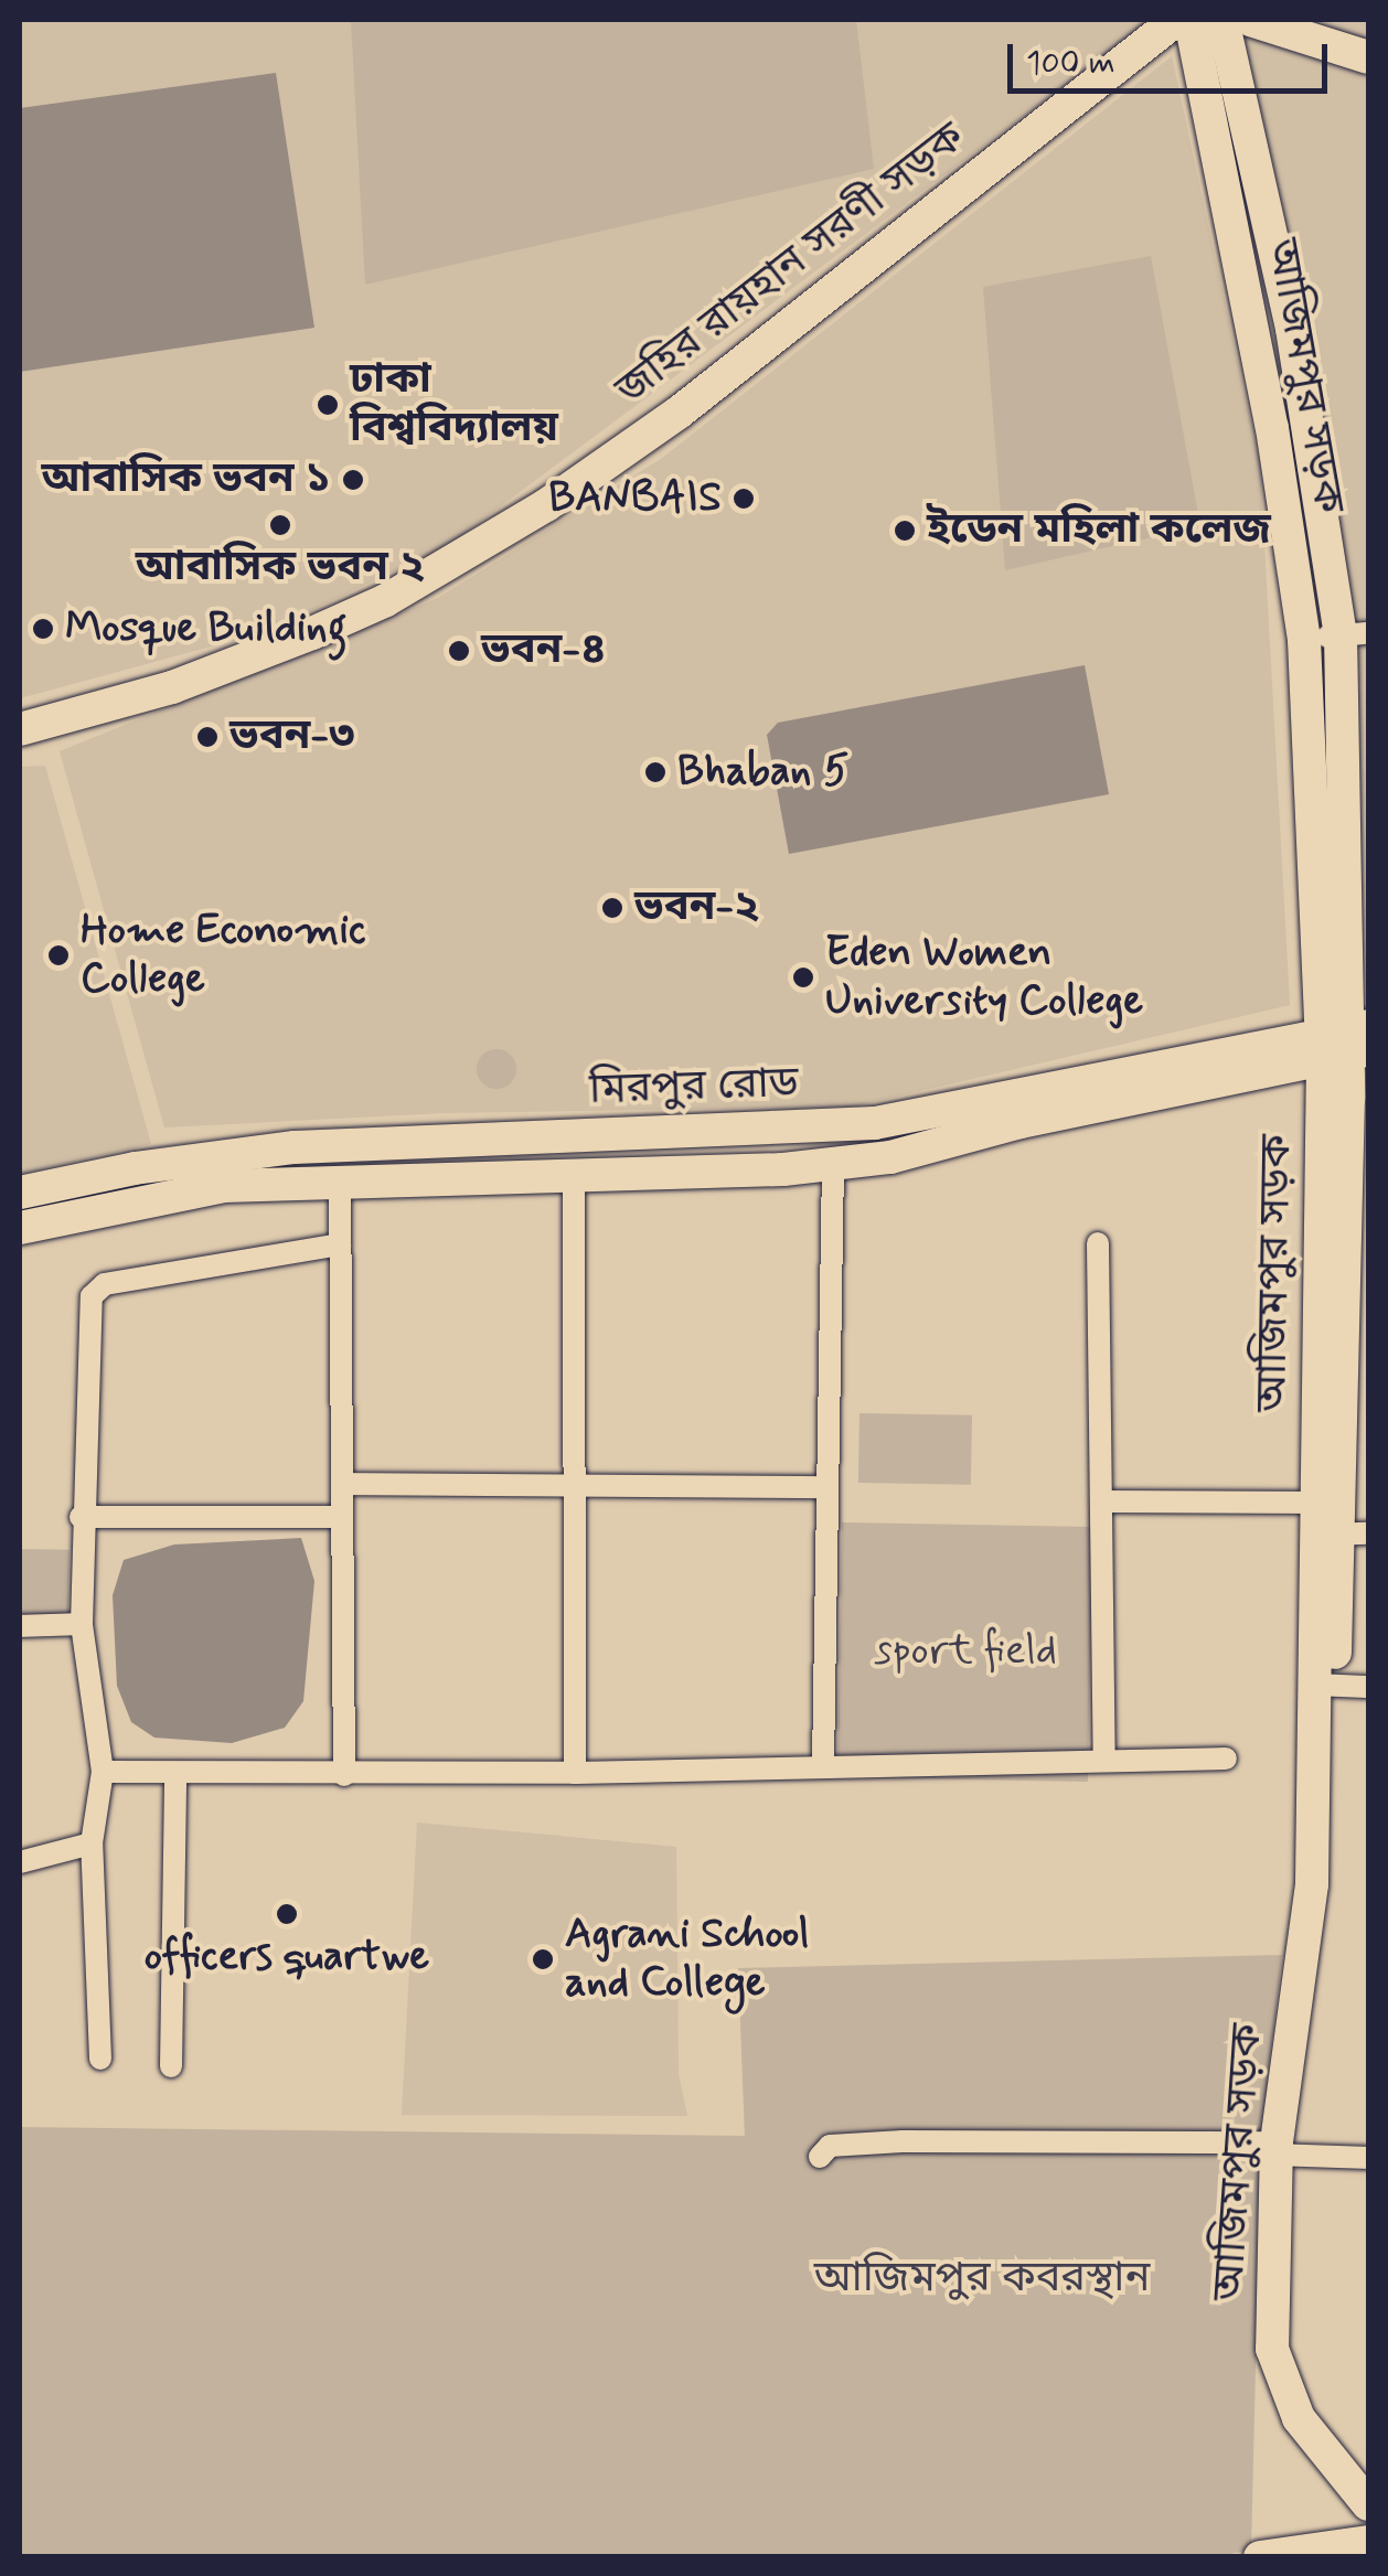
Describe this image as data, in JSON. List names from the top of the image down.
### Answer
{
  "streets": {
    "main road": ["জহির রায়হান সরণী সড়ক", "আজিমপুর সড়ক", "মিরপুর রোড"]
  },
  "crossings": [
    ["আজিমপুর সড়ক", "মিরপুর রোড"]
  ],
  "parks": ["sport field", "আজিমপুর কবরস্থান"],
  "places": [
    "ঢাকা বিশ্ববিদ্যালয়",
    "আবাসিক ভবন ১",
    "BANBAIS",
    "আবাসিক ভবন ২",
    "ইডেন মহিলা কলেজ",
    "Mosque Building",
    "ভবন-৪",
    "ভবন-৩",
    "Bhaban 5",
    "ভবন-২",
    "Home Economic College",
    "Eden Women University College",
    "officers quartwe",
    "Agrani School and College"
  ],
  "scale_bar": "100 m"
}
